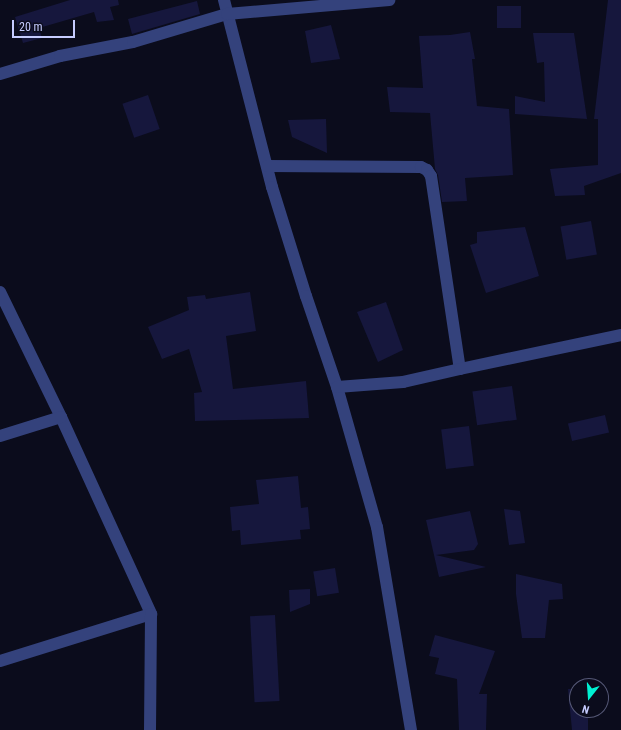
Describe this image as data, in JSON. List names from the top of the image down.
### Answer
{
  "scale_bar": "20 m",
  "north": "bottom"
}
